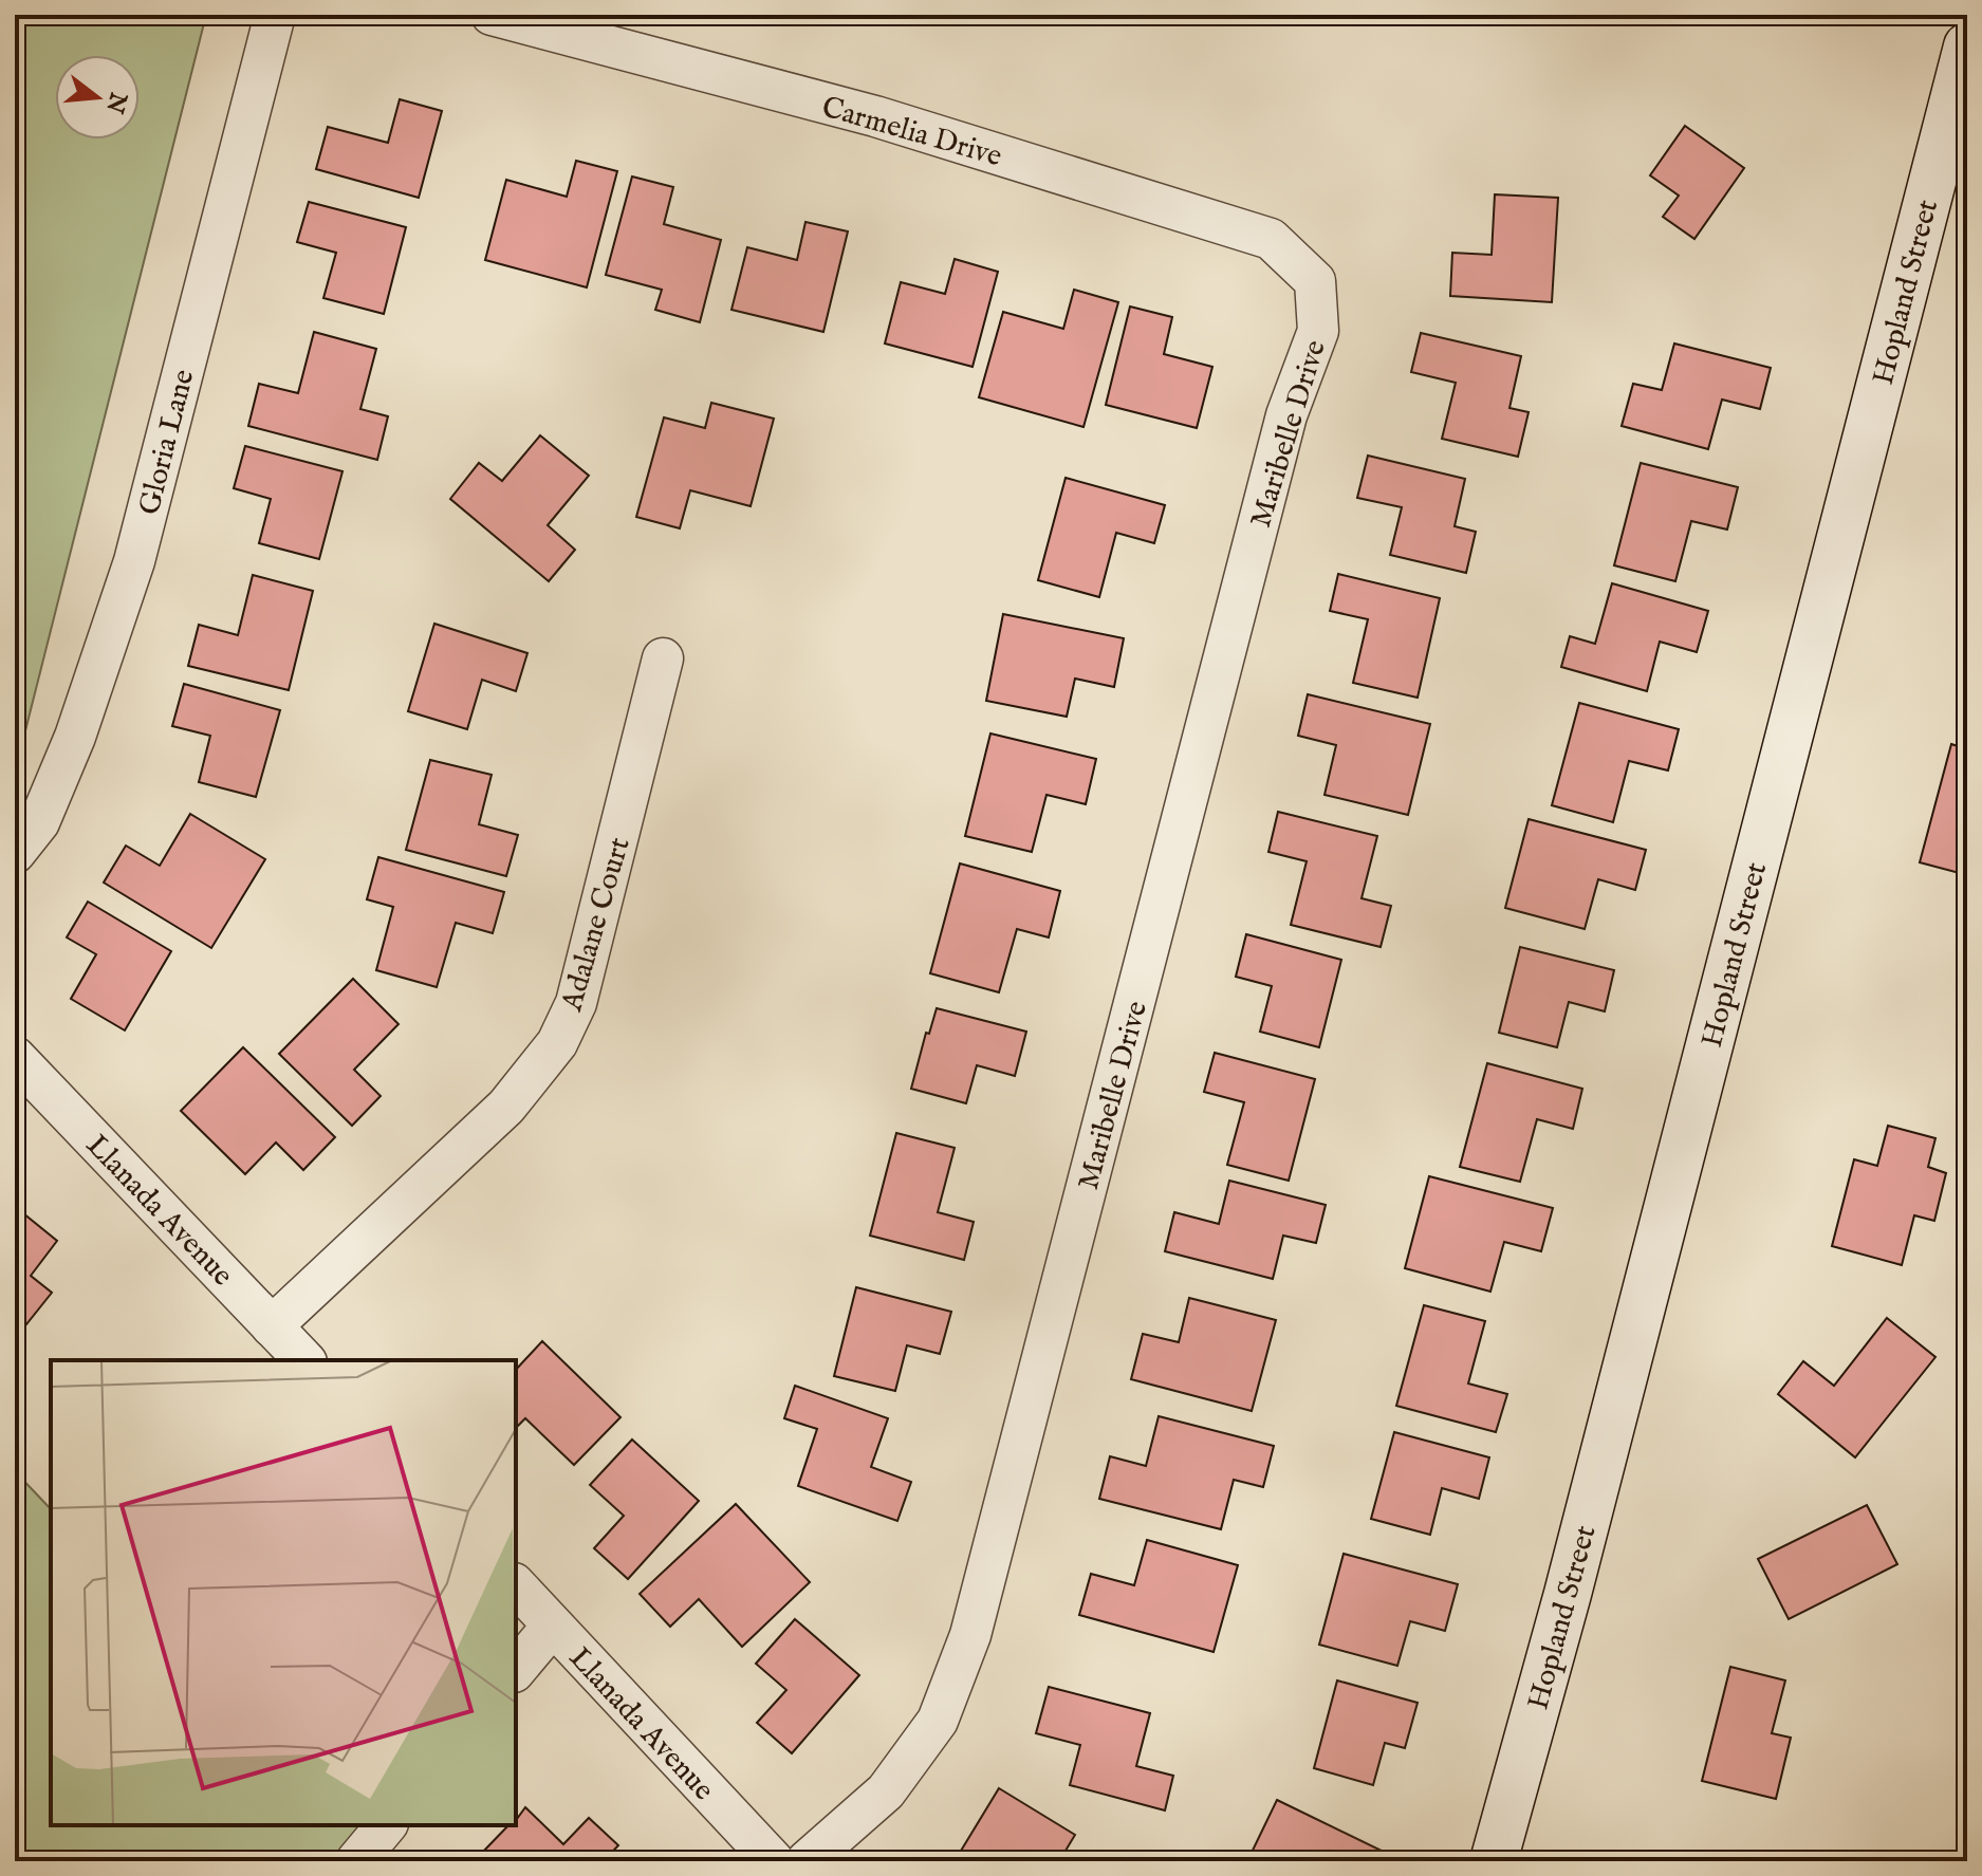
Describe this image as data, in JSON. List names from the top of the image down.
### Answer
{
  "streets": {
    "street": [
      "Carmelia Drive",
      "Hopland Street",
      "Maribelle Drive",
      "Gloria Lane",
      "Adalane Court",
      "Llanada Avenue"
    ]
  },
  "crossings": [
    ["Carmelia Drive", "Maribelle Drive"],
    ["Adalane Court", "Llanada Avenue"]
  ],
  "north": "right"
}
